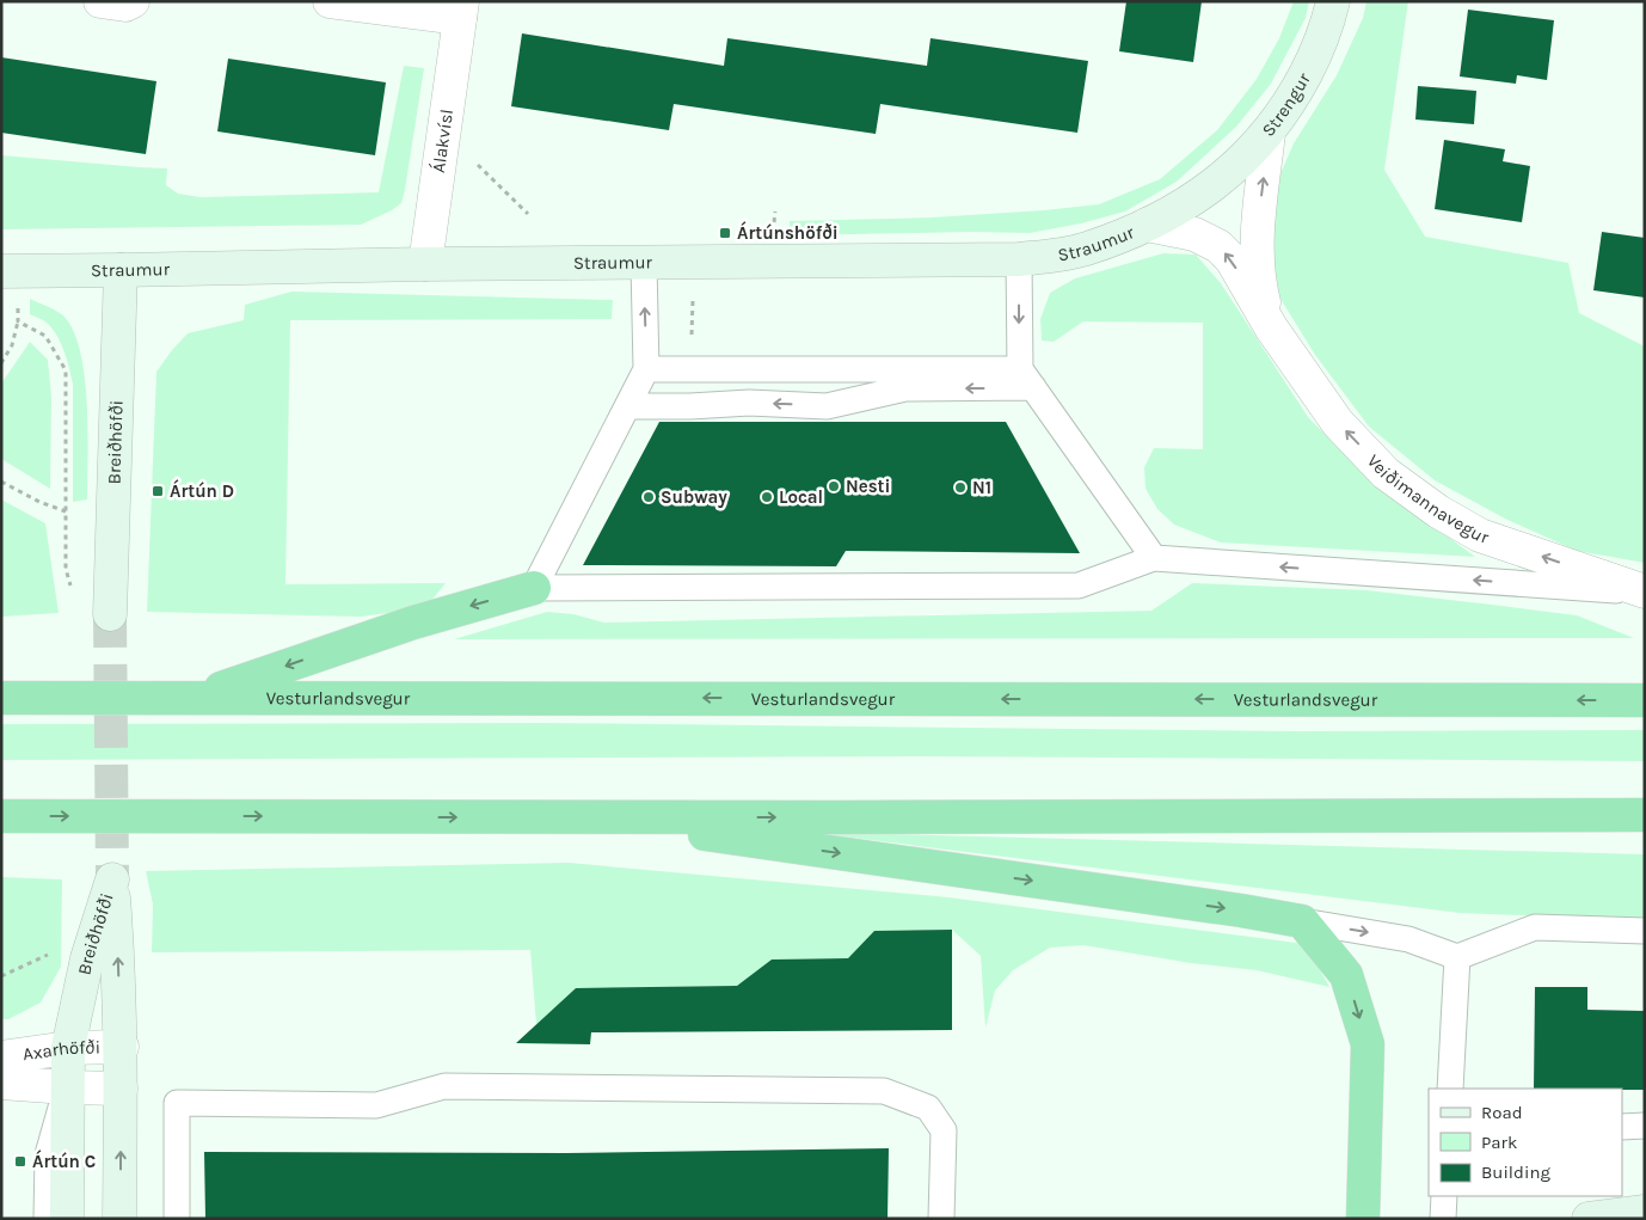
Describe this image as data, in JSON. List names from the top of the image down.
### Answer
{
  "streets": {
    "highway": ["Vesturlandsvegur"],
    "street": [
      "Strengur",
      "Álakvísl",
      "Straumur",
      "Breiðhöfði",
      "Veiðimannavegur",
      "Axarhöfði"
    ]
  },
  "crossings": [
    ["Strengur", "Straumur"],
    ["Strengur", "Veiðimannavegur"],
    ["Álakvísl", "Straumur"],
    ["Straumur", "Breiðhöfði"],
    ["Straumur", "Veiðimannavegur"],
    ["Breiðhöfði", "Axarhöfði"]
  ],
  "one_way": ["Veiðimannavegur"],
  "places": {
    "transit": ["Ártúnshöfði", "Ártún D", "Ártún C"],
    "other": [
      "Nesti",
      "N1",
      "Subway",
      "Local"
    ]
  },
  "legend": ["Road", "Park", "Building"]
}
